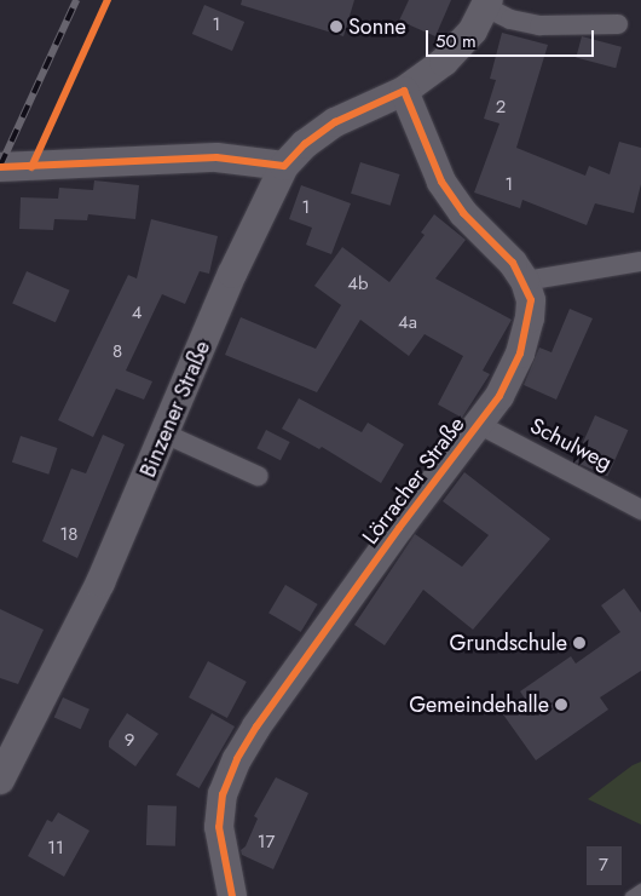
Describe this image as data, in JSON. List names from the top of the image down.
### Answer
{
  "streets": {
    "street": ["Binzener Straße", "Schulweg", "Lörracher Straße"]
  },
  "crossings": [
    ["Binzener Straße", "Lörracher Straße"],
    ["Schulweg", "Lörracher Straße"]
  ],
  "places": ["Sonne", "Grundschule", "Gemeindehalle"],
  "house_numbers": [
    "1",
    "2",
    "1",
    "1",
    "4b",
    "4",
    "4a",
    "8",
    "18",
    "9",
    "17",
    "11",
    "7"
  ],
  "scale_bar": "50 m"
}
